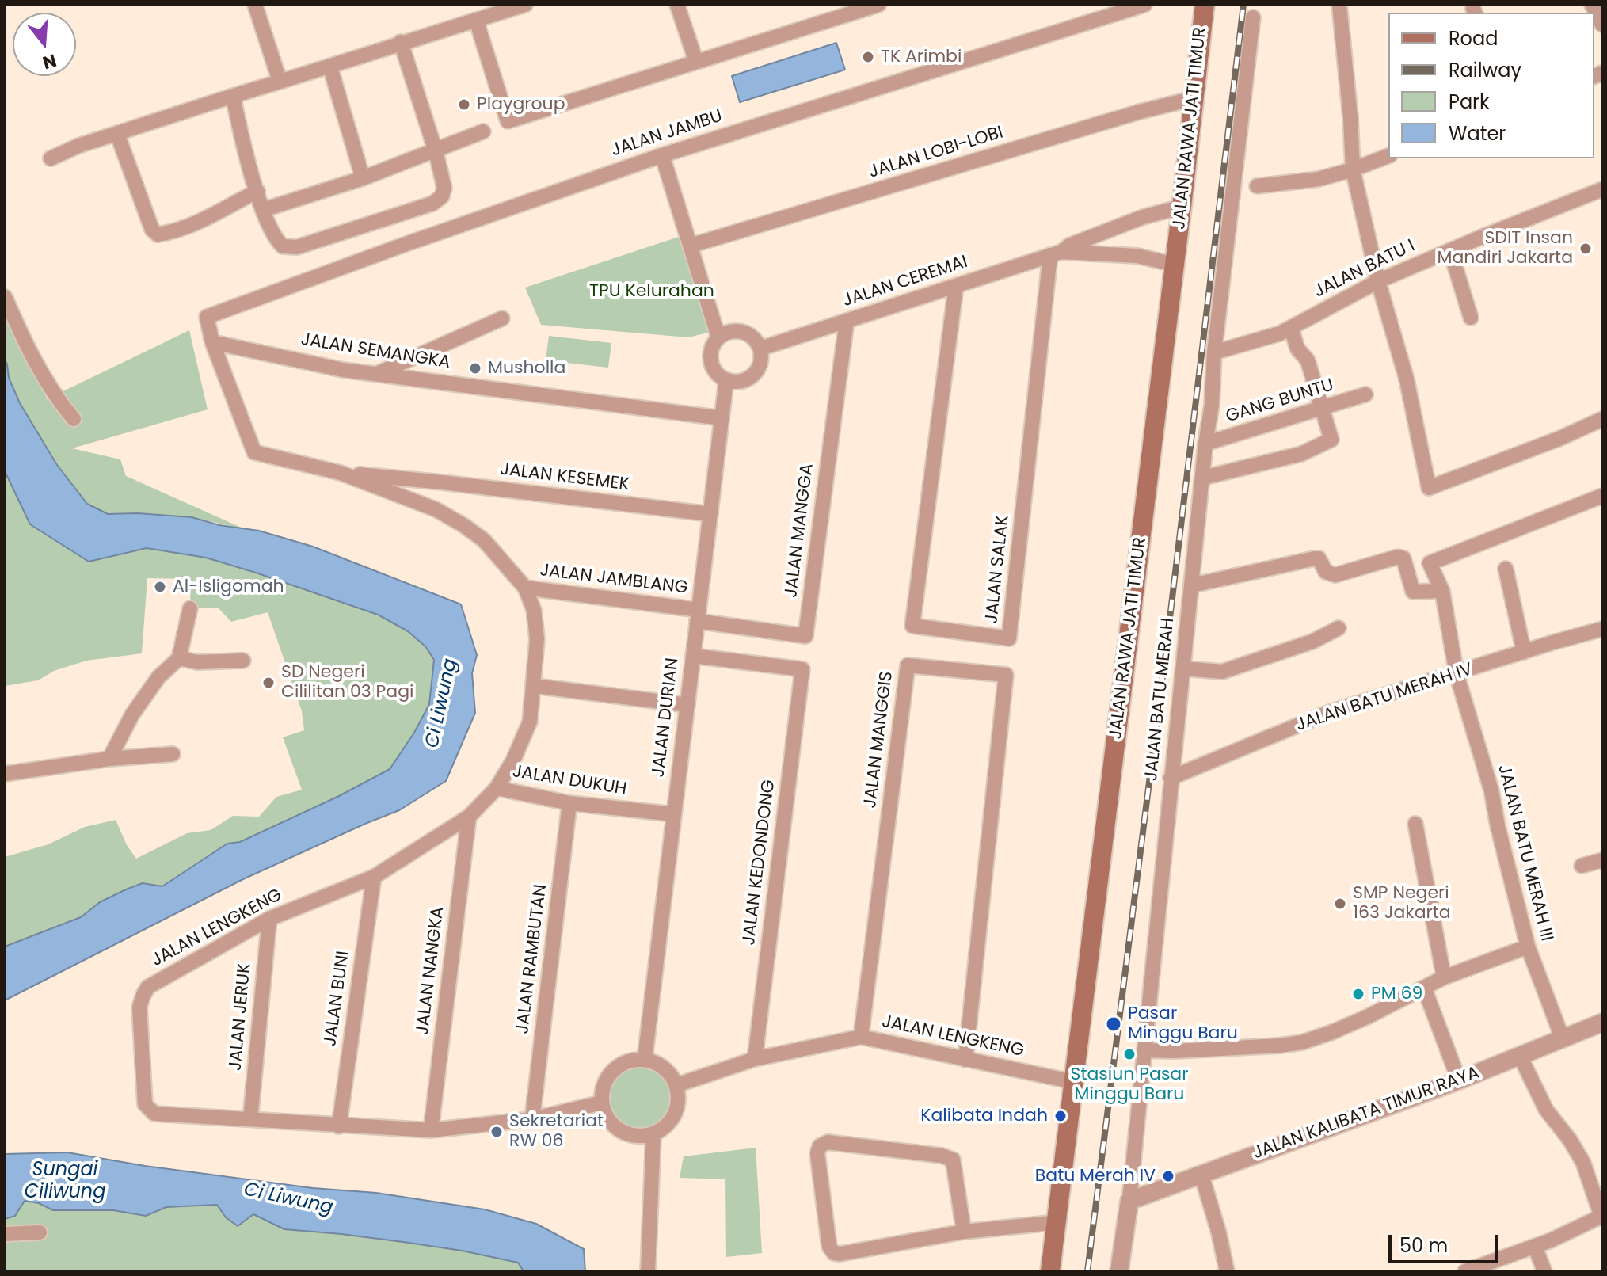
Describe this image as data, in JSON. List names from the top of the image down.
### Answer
{
  "streets": {
    "main road": ["JALAN RAWA JATI TIMUR"],
    "street": [
      "JALAN JAMBU",
      "JALAN LOBI-LOBI",
      "JALAN BATU I",
      "JALAN CEREMAI",
      "JALAN SEMANGKA",
      "GANG BUNTU",
      "JALAN KESEMEK",
      "JALAN MANGGA",
      "JALAN SALAK",
      "JALAN JAMBLANG",
      "JALAN BATU MERAH IV",
      "JALAN BATU MERAH",
      "JALAN DURIAN",
      "JALAN MANGGIS",
      "JALAN DUKUH",
      "JALAN BATU MERAH III",
      "JALAN KEDONDONG",
      "JALAN LENGKENG",
      "JALAN RAMBUTAN",
      "JALAN NANGKA",
      "JALAN BUNI",
      "JALAN JERUK",
      "JALAN KALIBATA TIMUR RAYA"
    ]
  },
  "crossings": [
    ["JALAN RAWA JATI TIMUR", "JALAN LOBI-LOBI"],
    ["JALAN RAWA JATI TIMUR", "JALAN CEREMAI"],
    ["JALAN RAWA JATI TIMUR", "JALAN LENGKENG"],
    ["JALAN JAMBU", "JALAN LENGKENG"],
    ["JALAN BATU I", "JALAN BATU MERAH"],
    ["JALAN CEREMAI", "JALAN MANGGA"],
    ["JALAN CEREMAI", "JALAN SALAK"],
    ["JALAN CEREMAI", "JALAN DURIAN"],
    ["JALAN SEMANGKA", "JALAN DURIAN"],
    ["JALAN SEMANGKA", "JALAN LENGKENG"],
    ["GANG BUNTU", "JALAN BATU MERAH"],
    ["JALAN KESEMEK", "JALAN DURIAN"],
    ["JALAN KESEMEK", "JALAN LENGKENG"],
    ["JALAN MANGGA", "JALAN JAMBLANG"],
    ["JALAN MANGGA", "JALAN DURIAN"],
    ["JALAN JAMBLANG", "JALAN DURIAN"],
    ["JALAN JAMBLANG", "JALAN LENGKENG"],
    ["JALAN BATU MERAH IV", "JALAN BATU MERAH"],
    ["JALAN BATU MERAH IV", "JALAN BATU MERAH III"],
    ["JALAN DURIAN", "JALAN DUKUH"],
    ["JALAN DURIAN", "JALAN KEDONDONG"],
    ["JALAN DURIAN", "JALAN LENGKENG"],
    ["JALAN MANGGIS", "JALAN LENGKENG"],
    ["JALAN DUKUH", "JALAN LENGKENG"],
    ["JALAN DUKUH", "JALAN RAMBUTAN"],
    ["JALAN BATU MERAH III", "JALAN KALIBATA TIMUR RAYA"],
    ["JALAN KEDONDONG", "JALAN LENGKENG"],
    ["JALAN LENGKENG", "JALAN RAMBUTAN"],
    ["JALAN LENGKENG", "JALAN NANGKA"],
    ["JALAN LENGKENG", "JALAN BUNI"],
    ["JALAN LENGKENG", "JALAN JERUK"]
  ],
  "water": ["Ci Liwung", "Sungai Ciliwung"],
  "parks": ["TPU Kelurahan"],
  "places": [
    "TK Arimbi",
    "Playgroup",
    "SDIT Insan Mandiri Jakarta",
    "Musholla",
    "Al-Isligomah",
    "SD Negeri Cililitan 03 Pagi",
    "SMP Negeri 163 Jakarta",
    "PM 69",
    "Pasar Minggu Baru",
    "Stasiun Pasar Minggu Baru",
    "Kalibata Indah",
    "Sekretariat RW 06",
    "Batu Merah IV"
  ],
  "legend": [
    "Road",
    "Railway",
    "Park",
    "Water"
  ],
  "scale_bar": "50 m",
  "north": "bottom"
}
